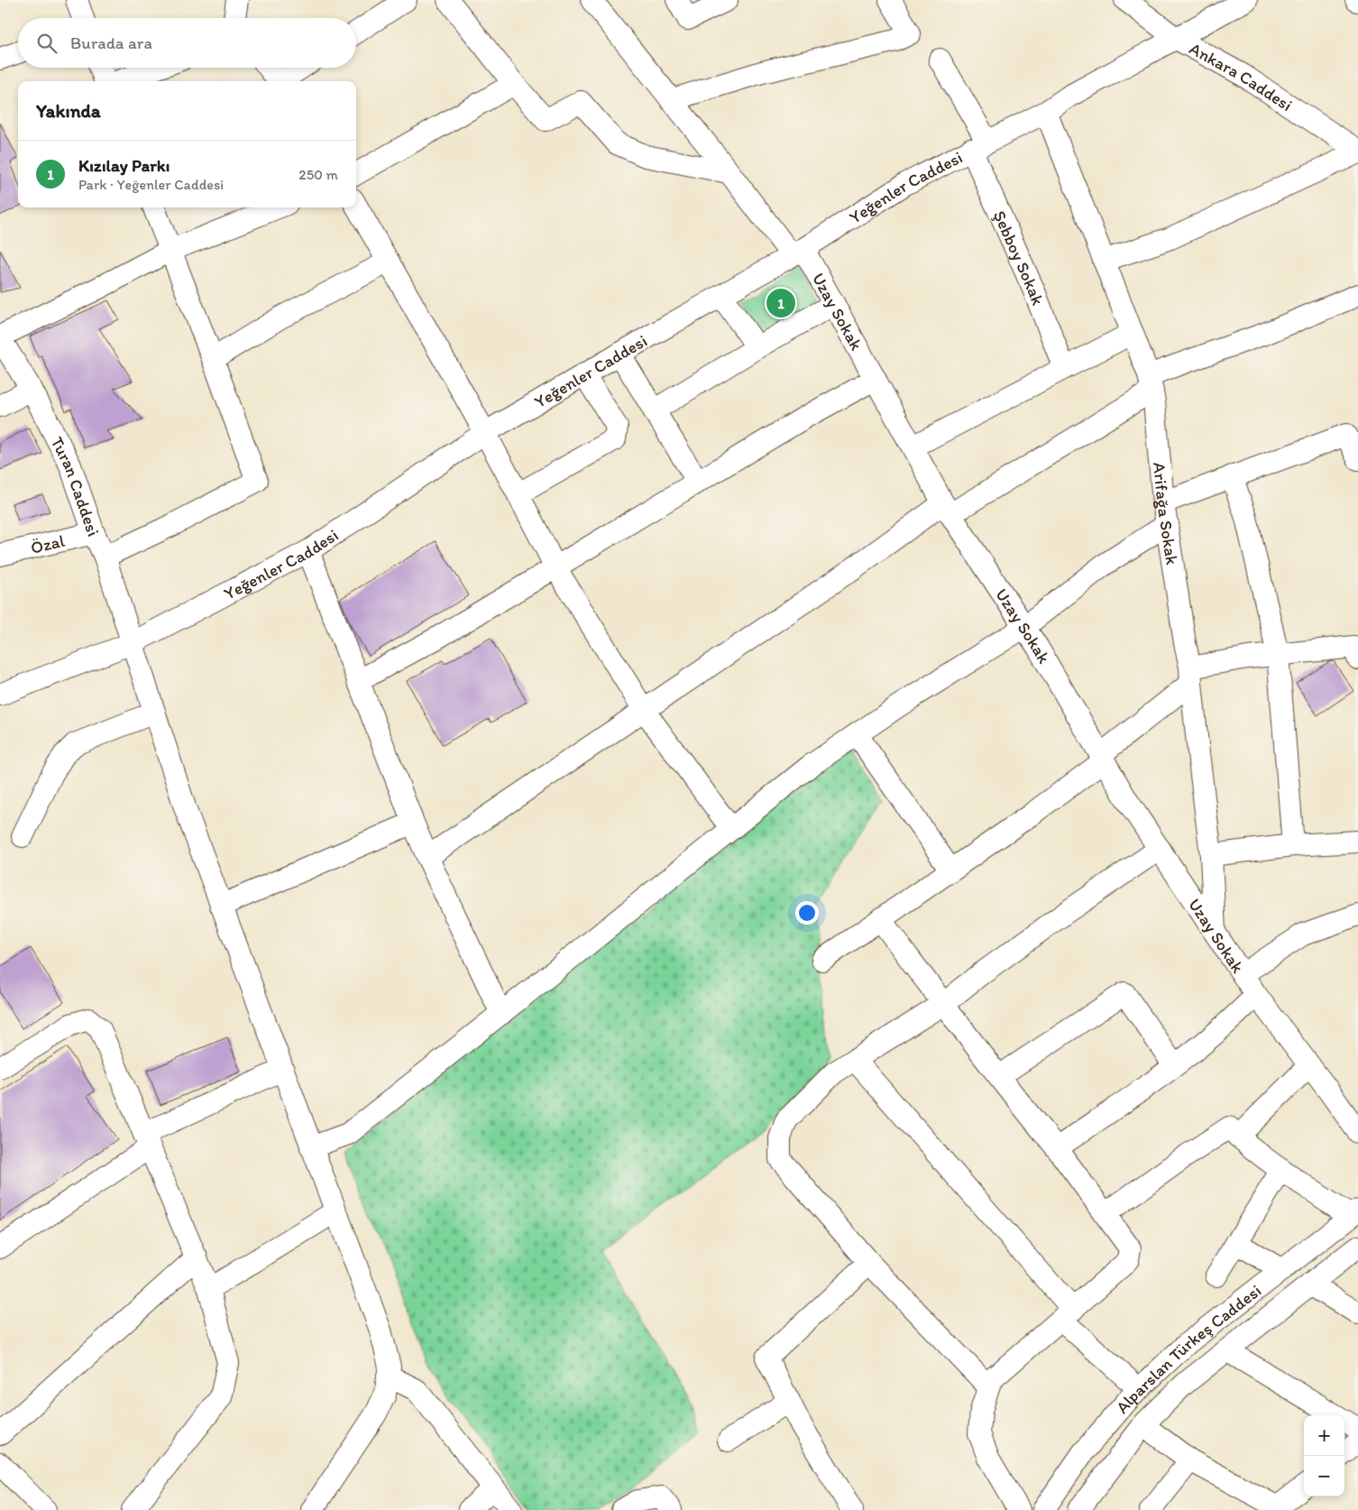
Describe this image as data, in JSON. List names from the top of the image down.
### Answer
{
  "streets": {
    "street": [
      "Ankara Caddesi",
      "Yeğenler Caddesi",
      "Şebboy Sokak",
      "Uzay Sokak",
      "Turan Caddesi",
      "Arifağa Sokak",
      "Özal",
      "Alparslan Türkeş Caddesi"
    ]
  },
  "crossings": [
    ["Ankara Caddesi", "Yeğenler Caddesi"],
    ["Yeğenler Caddesi", "Şebboy Sokak"],
    ["Yeğenler Caddesi", "Uzay Sokak"],
    ["Yeğenler Caddesi", "Turan Caddesi"],
    ["Yeğenler Caddesi", "Arifağa Sokak"],
    ["Uzay Sokak", "Arifağa Sokak"],
    ["Turan Caddesi", "Özal"]
  ],
  "page": {
    "search": "Burada ara",
    "heading": "Yakında",
    "list": [
      {
        "mark": "1",
        "name": "Kızılay Parkı",
        "note": "Park · Yeğenler Caddesi",
        "value": "250 m"
      }
    ],
    "pins": "1",
    "map_buttons": ["+", "−"]
  }
}
